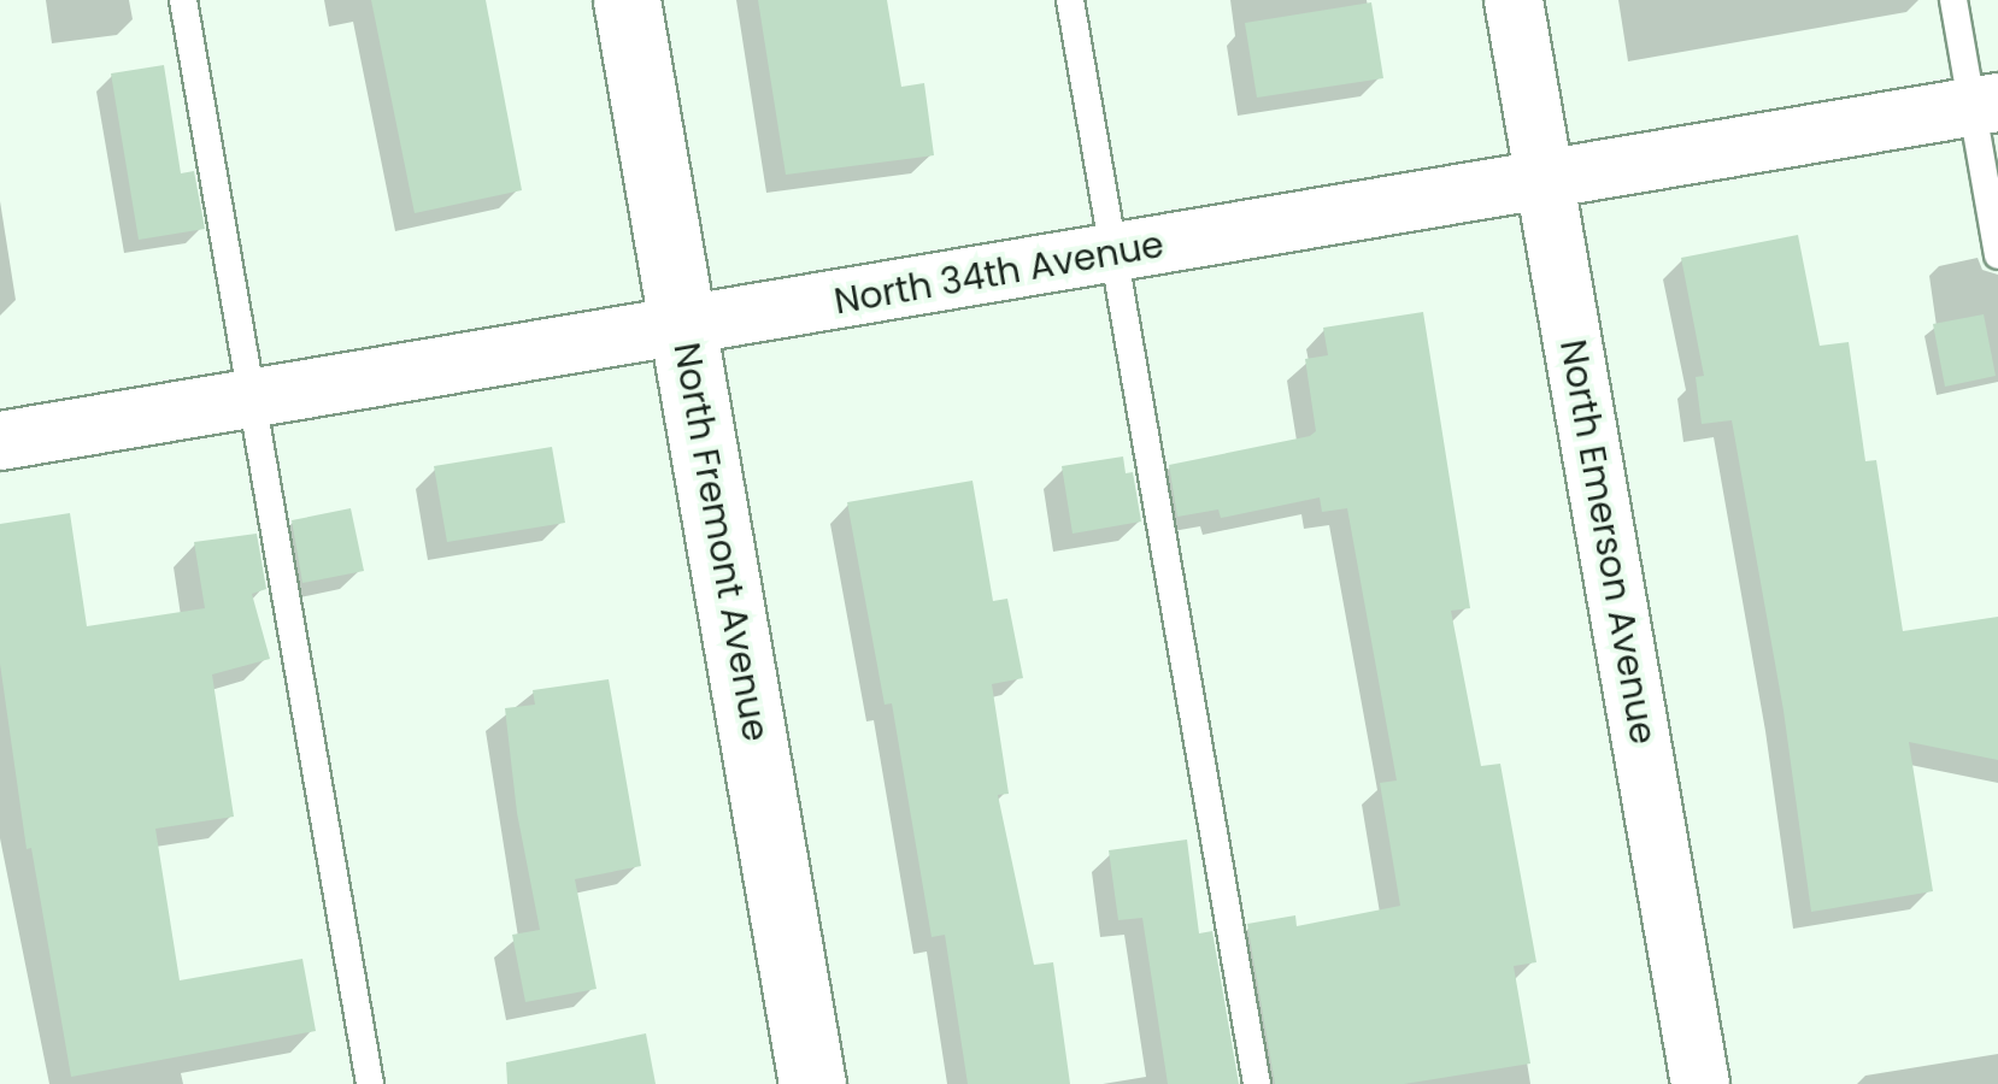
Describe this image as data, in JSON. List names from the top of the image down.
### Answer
{
  "streets": {
    "street": ["North 34th Avenue", "North Fremont Avenue", "North Emerson Avenue"]
  },
  "crossings": [
    ["North 34th Avenue", "North Fremont Avenue"],
    ["North 34th Avenue", "North Emerson Avenue"]
  ]
}
